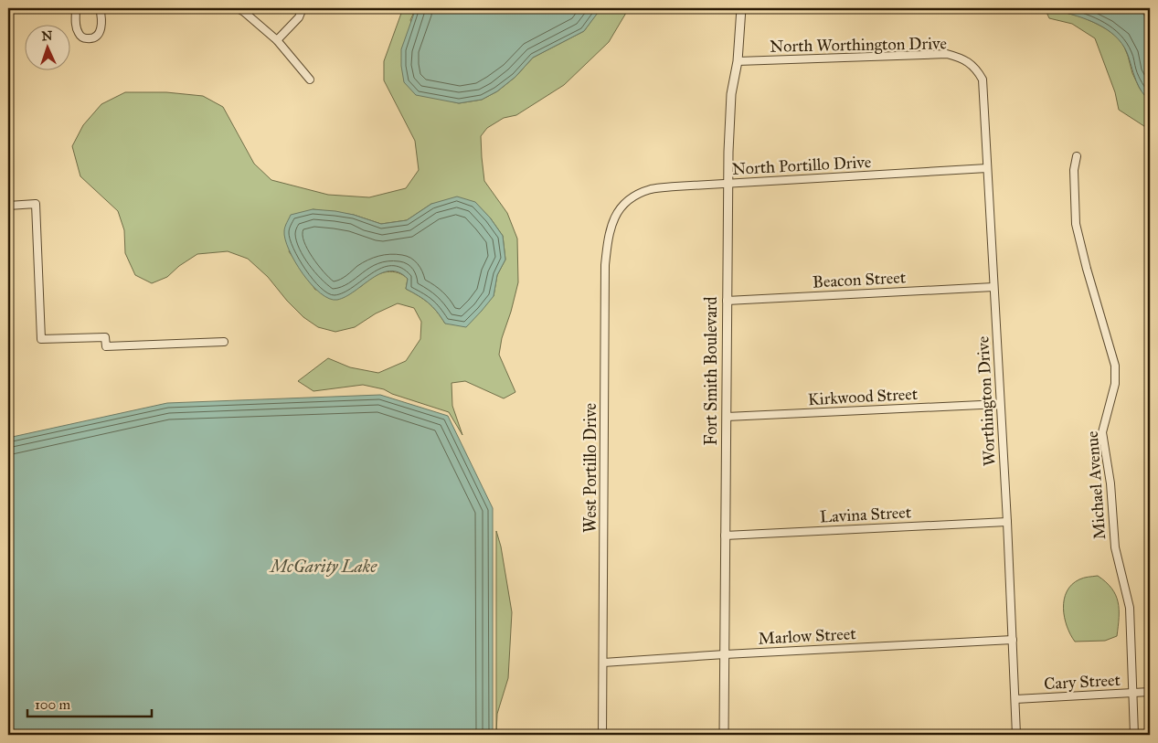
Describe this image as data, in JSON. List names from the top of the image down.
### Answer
{
  "streets": {
    "street": [
      "North Worthington Drive",
      "North Portillo Drive",
      "Beacon Street",
      "Fort Smith Boulevard",
      "Kirkwood Street",
      "Worthington Drive",
      "West Portillo Drive",
      "Michael Avenue",
      "Lavina Street",
      "Marlow Street",
      "Cary Street"
    ]
  },
  "crossings": [
    ["North Worthington Drive", "Fort Smith Boulevard"],
    ["North Worthington Drive", "Worthington Drive"],
    ["North Portillo Drive", "Fort Smith Boulevard"],
    ["North Portillo Drive", "Worthington Drive"],
    ["North Portillo Drive", "West Portillo Drive"],
    ["Beacon Street", "Fort Smith Boulevard"],
    ["Beacon Street", "Worthington Drive"],
    ["Fort Smith Boulevard", "Kirkwood Street"],
    ["Fort Smith Boulevard", "Lavina Street"],
    ["Fort Smith Boulevard", "Marlow Street"],
    ["Kirkwood Street", "Worthington Drive"],
    ["Worthington Drive", "Lavina Street"],
    ["Worthington Drive", "Marlow Street"],
    ["Worthington Drive", "Cary Street"],
    ["West Portillo Drive", "Marlow Street"],
    ["Michael Avenue", "Cary Street"]
  ],
  "water": ["McGarity Lake"],
  "scale_bar": "100 m",
  "north": "top"
}
